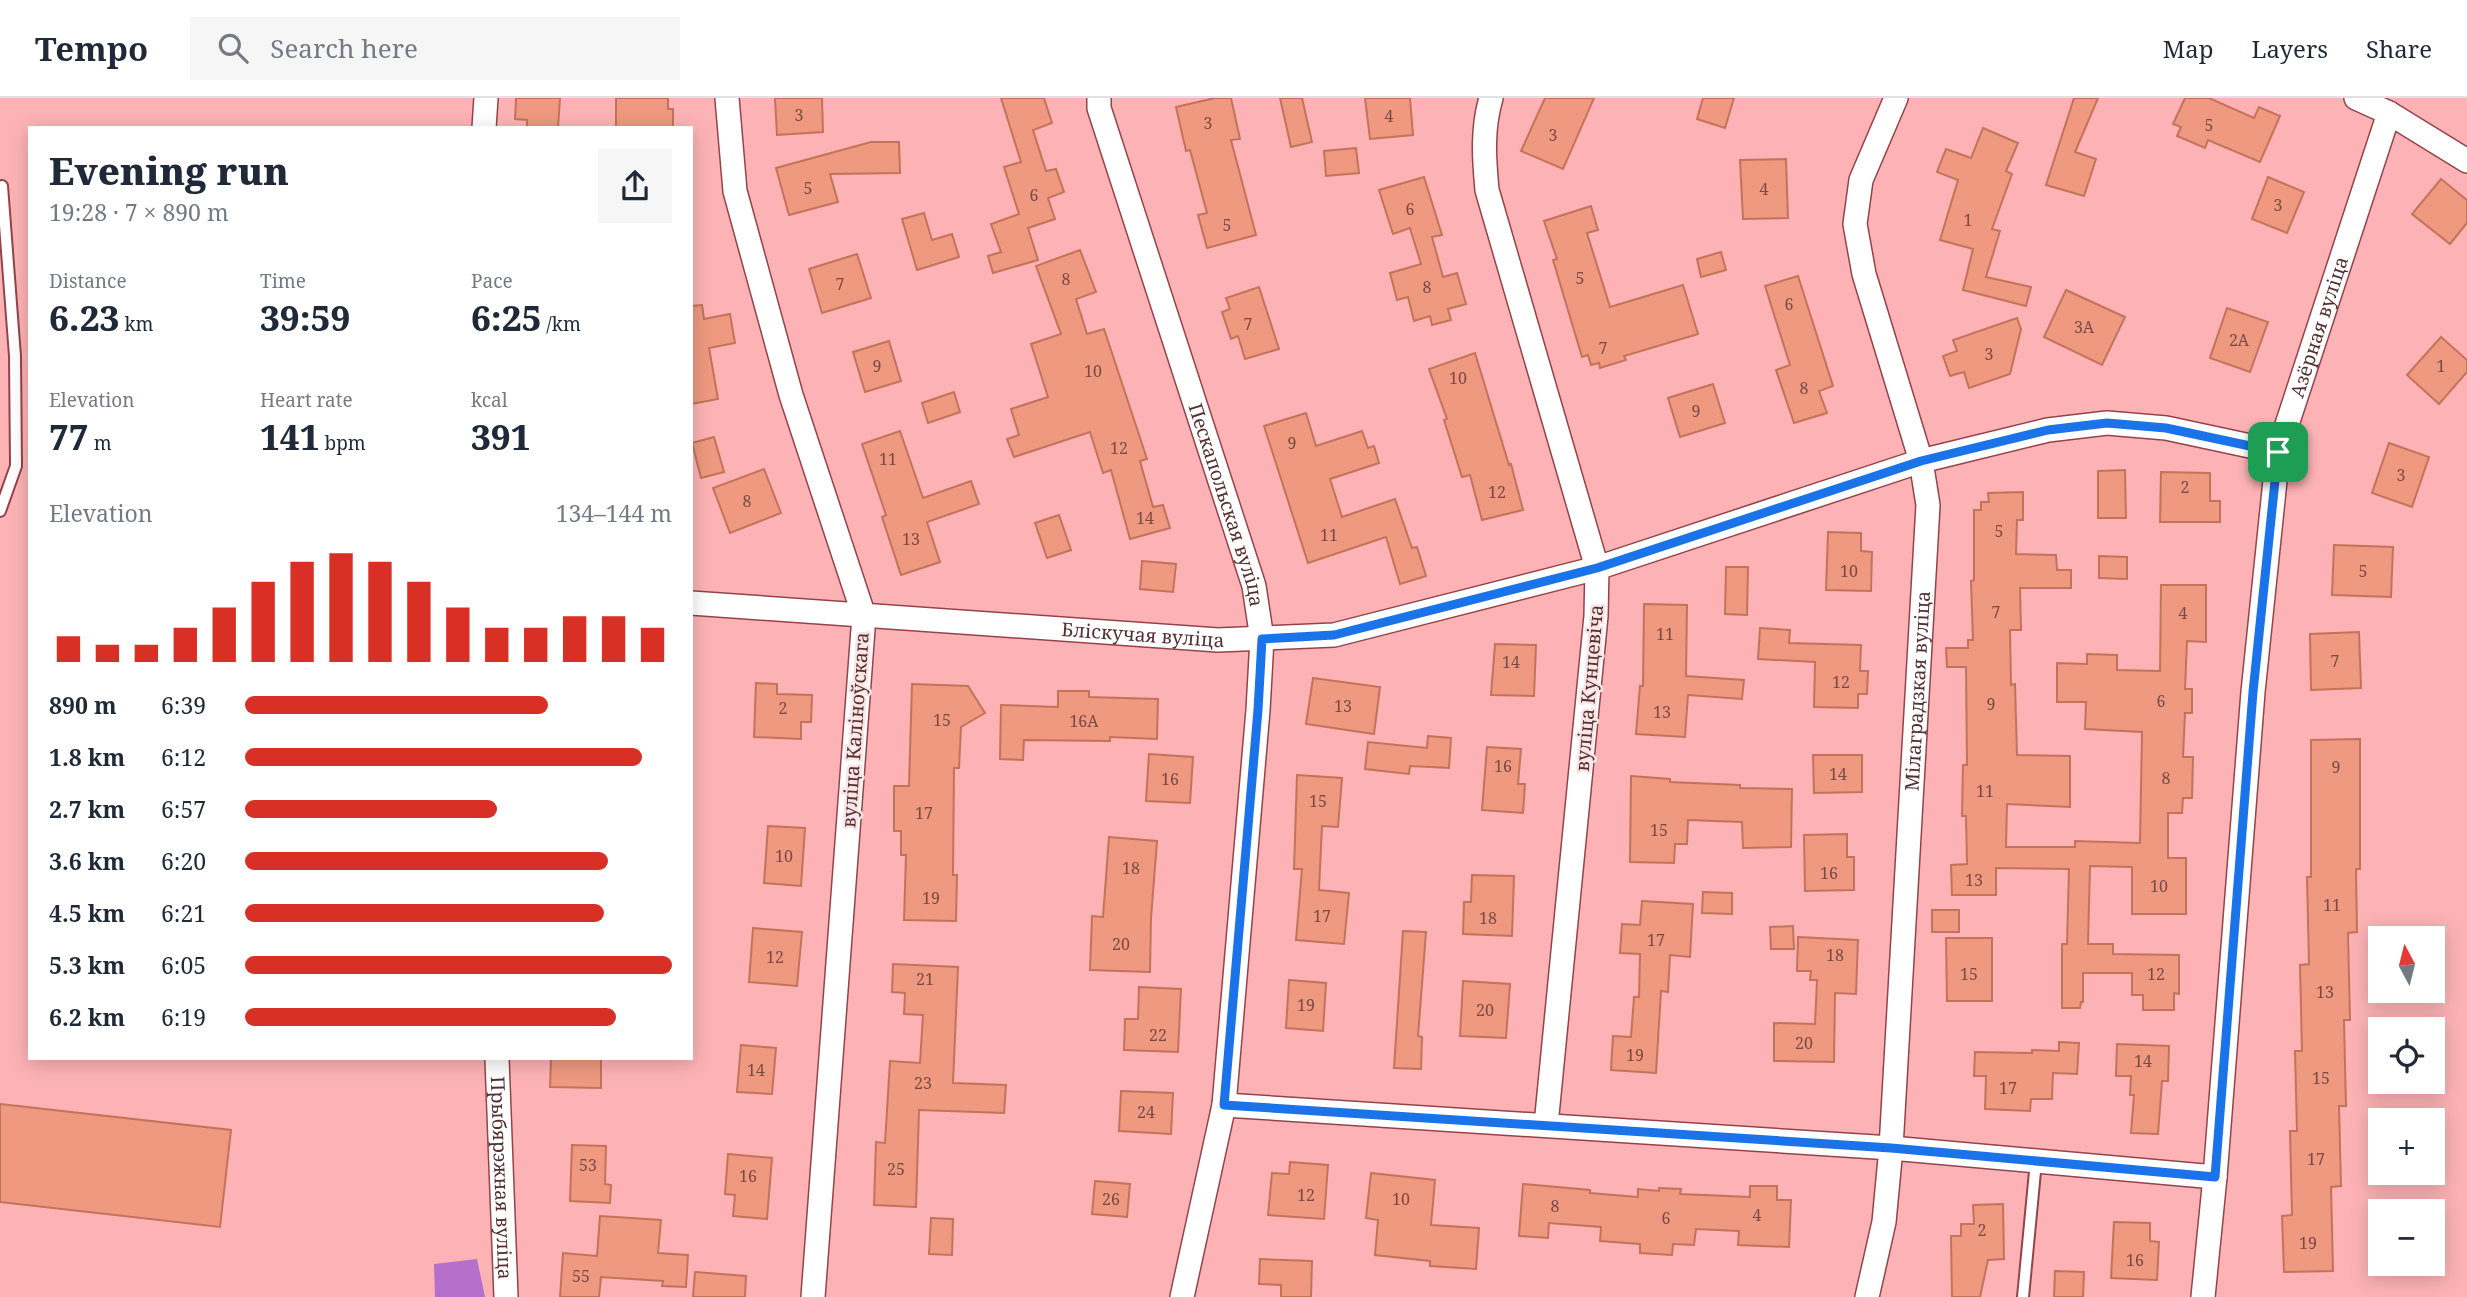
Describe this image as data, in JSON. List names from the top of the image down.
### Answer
{
  "streets": {
    "street": [
      "Азёрная вуліца",
      "Пескапольская вуліца",
      "Бліскучая вуліца",
      "вуліца Кунцевіча",
      "Мілаградзкая вуліца",
      "вуліца Каліноўскага",
      "Прыбярэжная вуліца"
    ]
  },
  "crossings": [
    ["Азёрная вуліца", "Бліскучая вуліца"],
    ["Пескапольская вуліца", "Бліскучая вуліца"],
    ["Бліскучая вуліца", "вуліца Кунцевіча"],
    ["Бліскучая вуліца", "Мілаградзкая вуліца"],
    ["Бліскучая вуліца", "вуліца Каліноўскага"]
  ],
  "house_numbers": [
    "3",
    "4",
    "3",
    "5",
    "3",
    "5",
    "4",
    "6",
    "3",
    "6",
    "1",
    "5",
    "5",
    "8",
    "7",
    "8",
    "6",
    "7",
    "3А",
    "2А",
    "7",
    "3",
    "9",
    "1",
    "10",
    "10",
    "8",
    "9",
    "9",
    "12",
    "11",
    "3",
    "2",
    "12",
    "8",
    "14",
    "5",
    "11",
    "13",
    "10",
    "5",
    "7",
    "4",
    "11",
    "7",
    "14",
    "12",
    "6",
    "9",
    "13",
    "2",
    "13",
    "15",
    "16А",
    "16",
    "9",
    "14",
    "8",
    "16",
    "11",
    "15",
    "17",
    "15",
    "10",
    "18",
    "16",
    "13",
    "10",
    "19",
    "11",
    "17",
    "18",
    "17",
    "20",
    "18",
    "12",
    "15",
    "12",
    "21",
    "13",
    "19",
    "20",
    "22",
    "20",
    "19",
    "14",
    "14",
    "15",
    "23",
    "17",
    "24",
    "17",
    "53",
    "25",
    "16",
    "12",
    "26",
    "10",
    "8",
    "4",
    "6",
    "2",
    "19",
    "16",
    "55"
  ],
  "north": "top",
  "page": {
    "header": "Tempo",
    "search": "Search here",
    "nav": ["Map", "Layers", "Share"],
    "heading": ["Evening run", "19:28 · 7 × 890 m"],
    "stats": [
      ["Distance", "6.23 km"],
      ["Time", "39:59"],
      ["Pace", "6:25 /km"],
      ["Elevation", "77 m"],
      ["Heart rate", "141 bpm"],
      ["kcal", "391"]
    ],
    "chart": ["Elevation", "134–144 m"],
    "list": [
      {
        "name": "890 m",
        "note": "6:39"
      },
      {
        "name": "1.8 km",
        "note": "6:12"
      },
      {
        "name": "2.7 km",
        "note": "6:57"
      },
      {
        "name": "3.6 km",
        "note": "6:20"
      },
      {
        "name": "4.5 km",
        "note": "6:21"
      },
      {
        "name": "5.3 km",
        "note": "6:05"
      },
      {
        "name": "6.2 km",
        "note": "6:19"
      }
    ],
    "map_buttons": ["+", "−"]
  }
}
